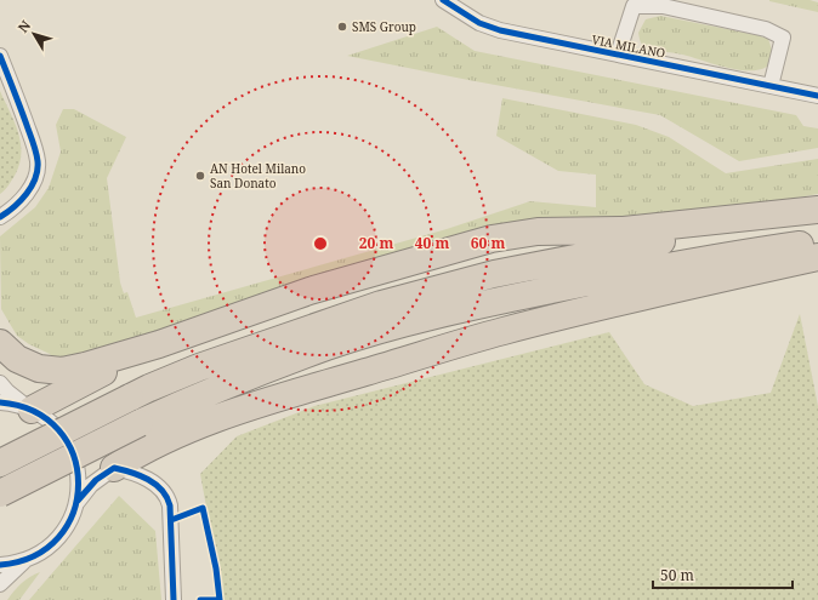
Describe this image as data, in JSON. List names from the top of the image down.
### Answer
{
  "streets": {
    "street": ["VIA MILANO"]
  },
  "places": ["SMS Group", "AN Hotel Milano San Donato"],
  "scale_bar": "50 m",
  "north": "top left",
  "rings": ["20 m", "40 m", "60 m"]
}
